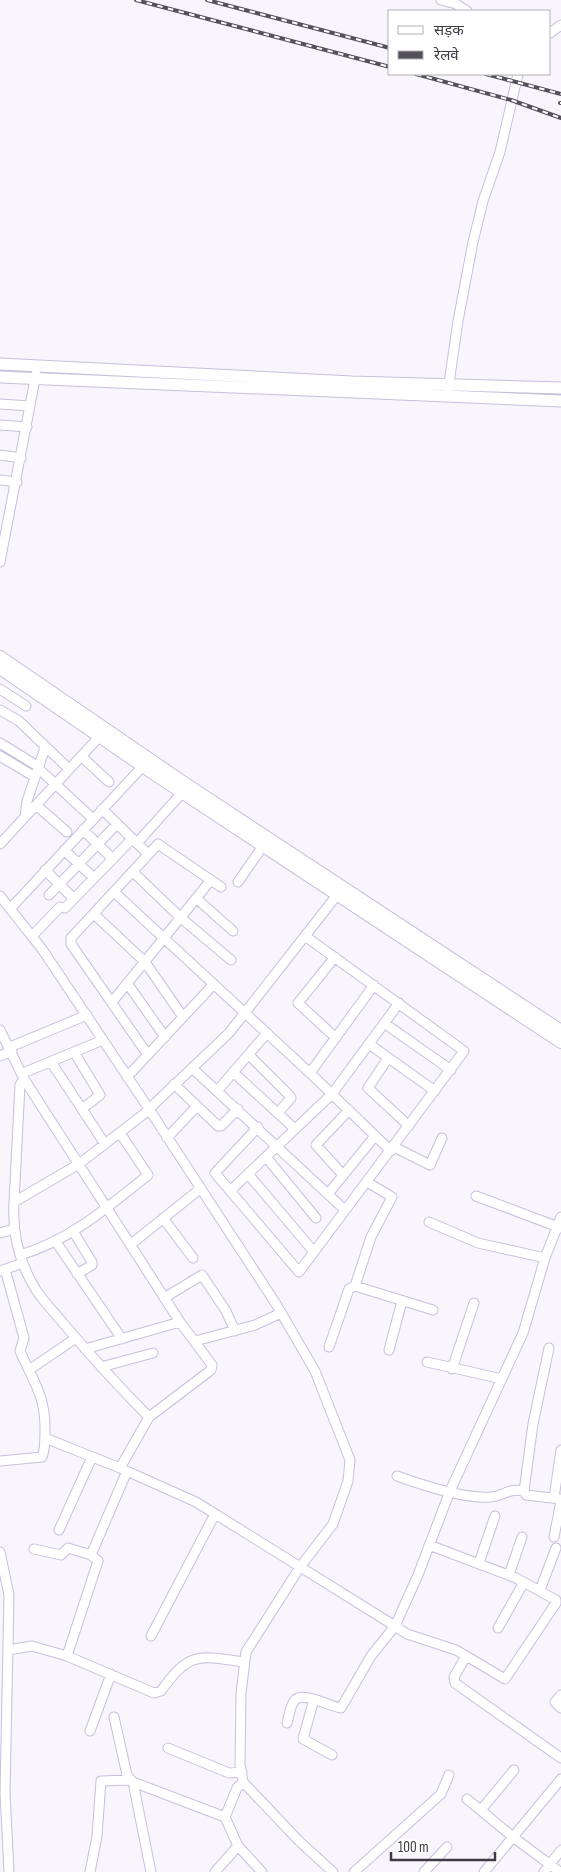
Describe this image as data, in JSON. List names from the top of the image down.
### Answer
{
  "legend": ["सड़क", "रेलवे"],
  "scale_bar": "100 m"
}
